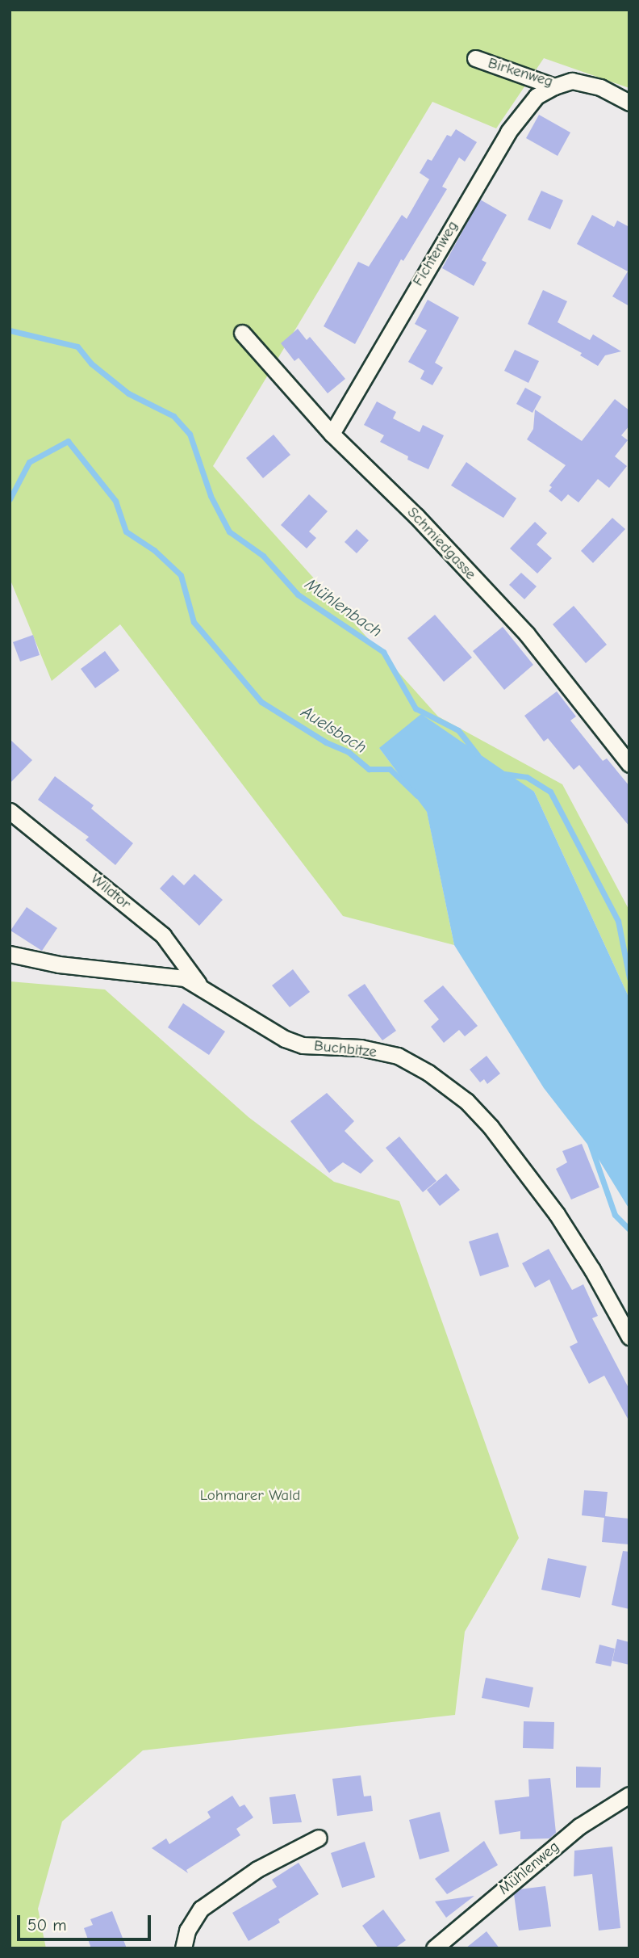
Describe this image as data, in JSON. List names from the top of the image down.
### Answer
{
  "streets": {
    "street": [
      "Birkenweg",
      "Fichtenweg",
      "Schmiedgasse",
      "Wildtor",
      "Buchbitze",
      "Mühlenweg"
    ]
  },
  "crossings": [
    ["Birkenweg", "Fichtenweg"],
    ["Fichtenweg", "Schmiedgasse"],
    ["Wildtor", "Buchbitze"]
  ],
  "water": ["Mühlenbach", "Auelsbach"],
  "parks": ["Lohmarer Wald"],
  "scale_bar": "50 m"
}
